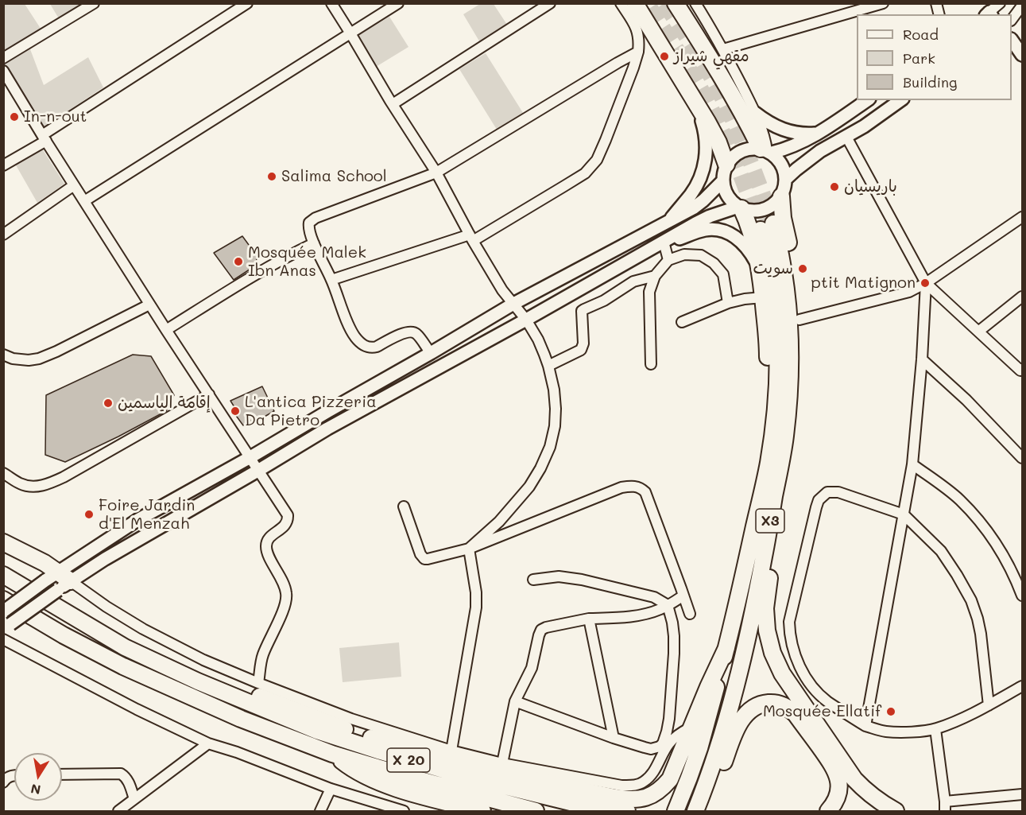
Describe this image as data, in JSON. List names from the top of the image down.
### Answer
{
  "streets": {
    "highway": ["X3", "X 20"]
  },
  "places": [
    "مقهي شيراز",
    "In-n-out",
    "Salima School",
    "باريسيان",
    "Mosquée Malek Ibn Anas",
    "سويت",
    "ptit Matignon",
    "إقامة الياسمين",
    "L'antica Pizzeria Da Pietro",
    "Foire Jardin d'El Menzah",
    "Mosquée Ellatif"
  ],
  "legend": ["Road", "Park", "Building"],
  "north": "bottom"
}
